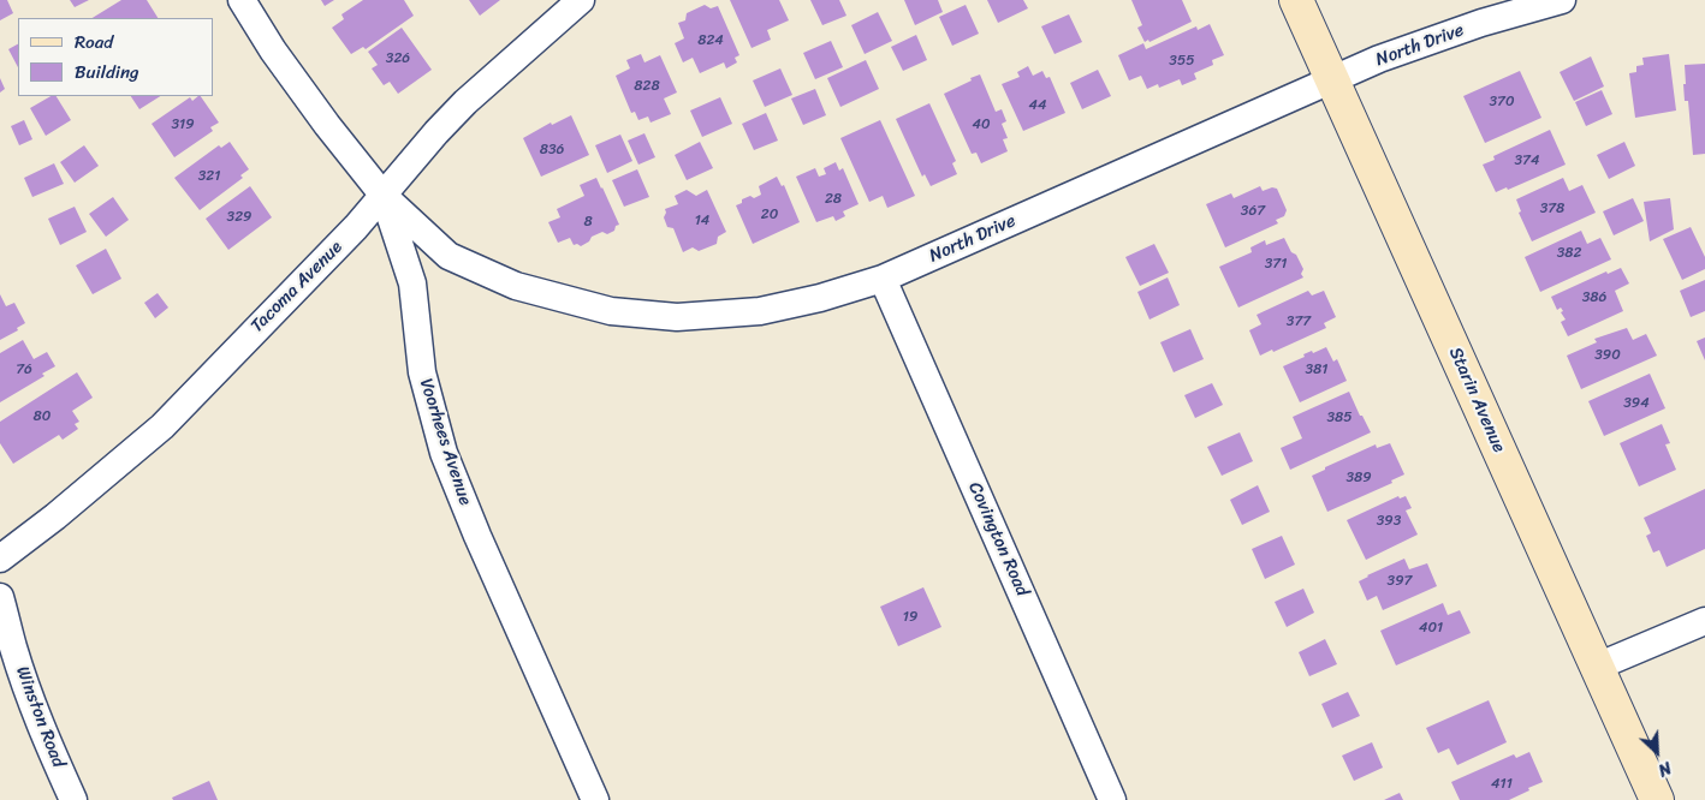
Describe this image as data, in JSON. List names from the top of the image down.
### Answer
{
  "streets": {
    "street": [
      "North Drive",
      "Tacoma Avenue",
      "Starin Avenue",
      "Voorhees Avenue",
      "Covington Road",
      "Winston Road"
    ]
  },
  "crossings": [
    ["North Drive", "Tacoma Avenue"],
    ["North Drive", "Starin Avenue"],
    ["North Drive", "Voorhees Avenue"],
    ["North Drive", "Covington Road"],
    ["Tacoma Avenue", "Voorhees Avenue"]
  ],
  "house_numbers": [
    "824",
    "326",
    "355",
    "828",
    "370",
    "44",
    "319",
    "40",
    "836",
    "374",
    "321",
    "28",
    "378",
    "367",
    "20",
    "329",
    "14",
    "8",
    "382",
    "371",
    "386",
    "377",
    "390",
    "76",
    "381",
    "394",
    "80",
    "385",
    "389",
    "393",
    "397",
    "19",
    "401",
    "411"
  ],
  "legend": ["Road", "Building"],
  "north": "bottom right"
}
